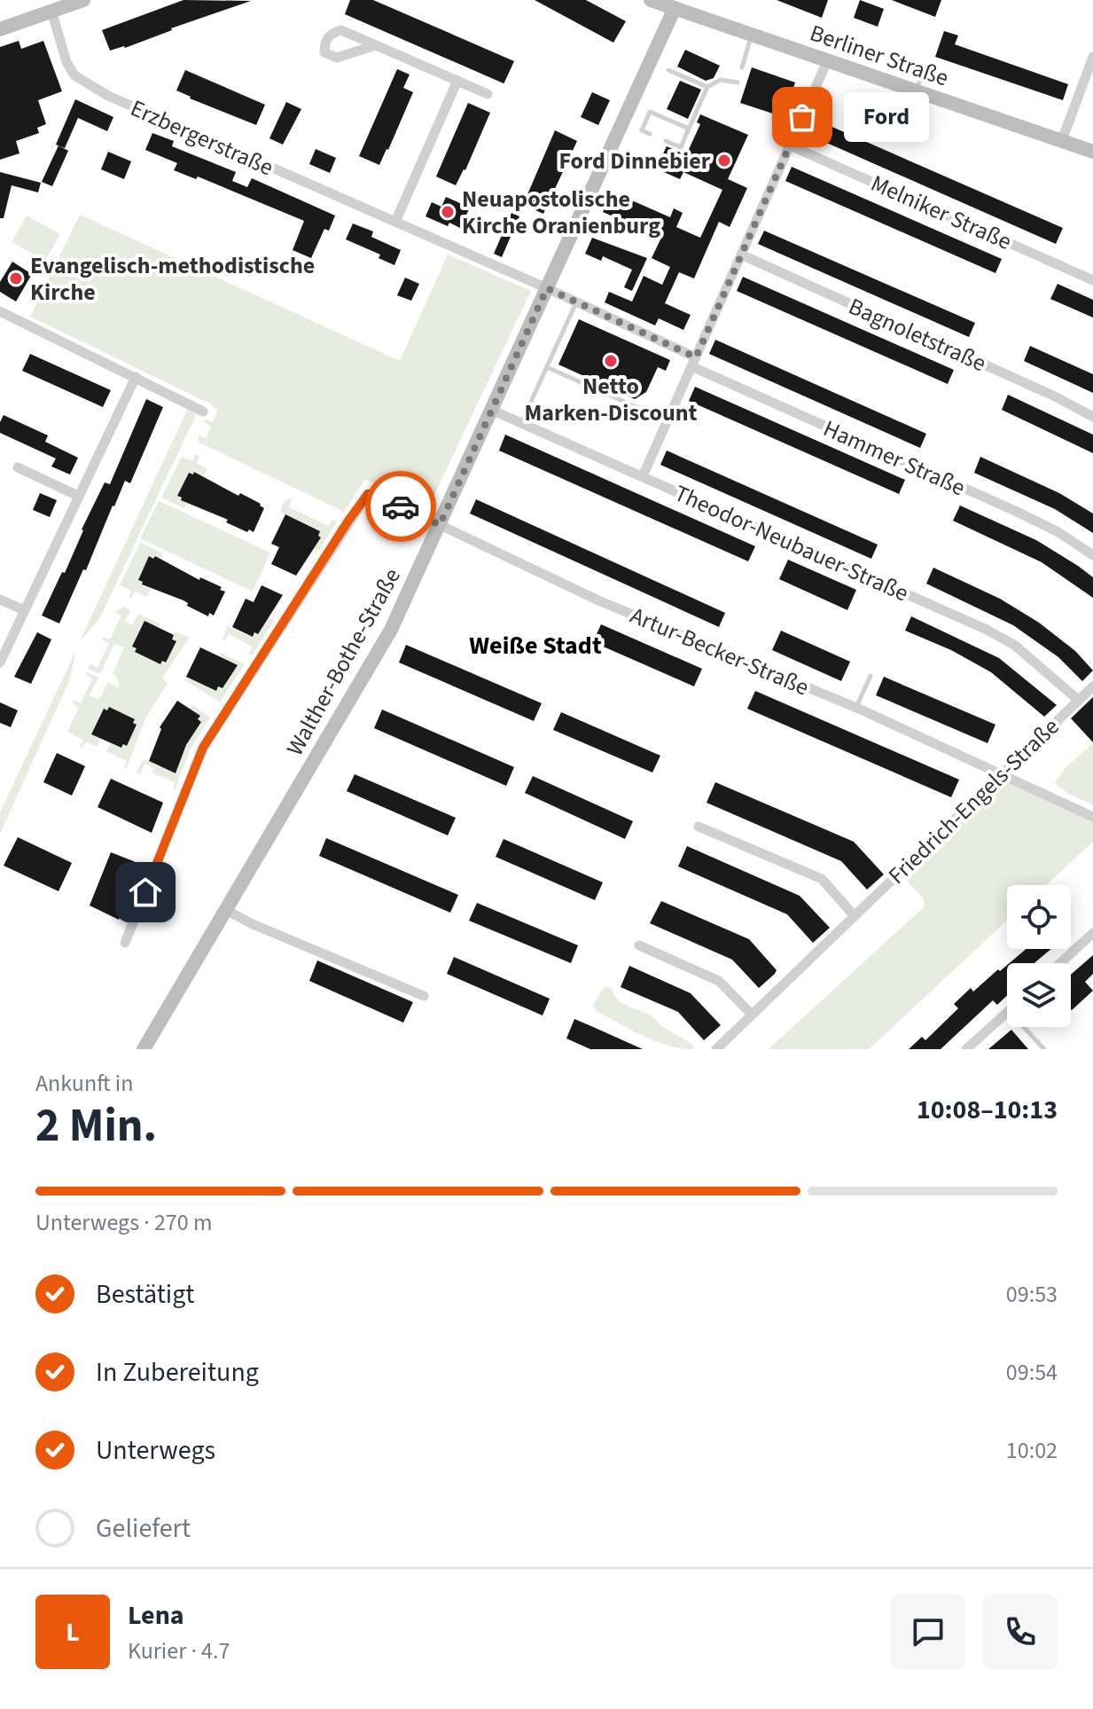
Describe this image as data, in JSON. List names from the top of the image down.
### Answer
{
  "streets": {
    "street": [
      "Berliner Straße",
      "Erzbergerstraße",
      "Melniker Straße",
      "Bagnoletstraße",
      "Hammer Straße",
      "Theodor-Neubauer-Straße",
      "Artur-Becker-Straße",
      "Walther-Bothe-Straße",
      "Friedrich-Engels-Straße"
    ]
  },
  "crossings": [
    ["Berliner Straße", "Walther-Bothe-Straße"],
    ["Erzbergerstraße", "Hammer Straße"],
    ["Erzbergerstraße", "Walther-Bothe-Straße"],
    ["Theodor-Neubauer-Straße", "Walther-Bothe-Straße"],
    ["Theodor-Neubauer-Straße", "Friedrich-Engels-Straße"],
    ["Artur-Becker-Straße", "Walther-Bothe-Straße"],
    ["Artur-Becker-Straße", "Friedrich-Engels-Straße"]
  ],
  "districts": ["Weiße Stadt"],
  "places": [
    "Ford",
    "Ford Dinnebier",
    "Neuapostolische Kirche Oranienburg",
    "Evangelisch-methodistische Kirche",
    "Netto Marken-Discount"
  ],
  "page": {
    "bubble": "Ford",
    "heading": ["2 Min.", "Ankunft in", "10:08–10:13"],
    "panel": ["Lena", "Kurier · 4.7"],
    "bar": "Unterwegs · 270 m",
    "list": [
      ["Bestätigt", "09:53"],
      ["In Zubereitung", "09:54"],
      ["Unterwegs", "10:02"],
      "Geliefert"
    ],
    "round": "L"
  }
}
